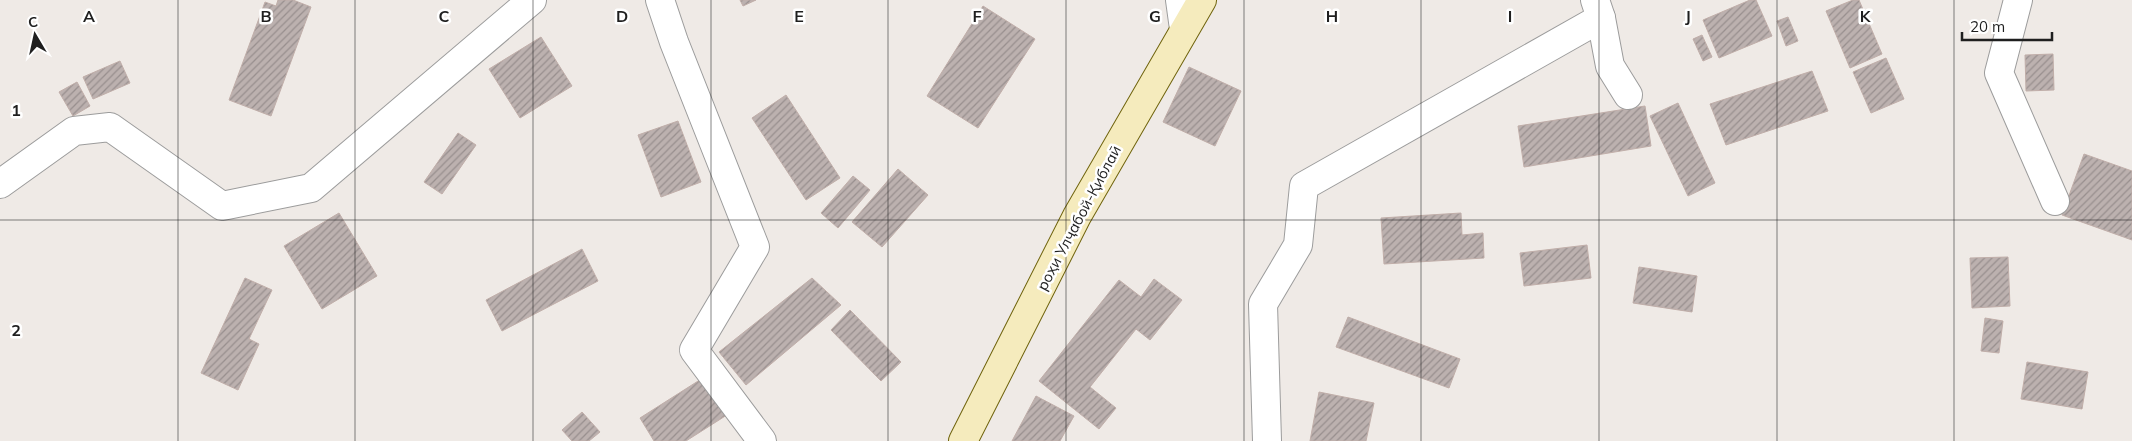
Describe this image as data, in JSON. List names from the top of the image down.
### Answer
{
  "streets": {
    "street": ["роҳи Улҷабой-Қиблаӣ"]
  },
  "scale_bar": "20 m",
  "north": "top",
  "grid": {
    "columns": [
      "A",
      "B",
      "C",
      "D",
      "E",
      "F",
      "G",
      "H",
      "I",
      "J",
      "K"
    ],
    "rows": ["1", "2"]
  }
}
